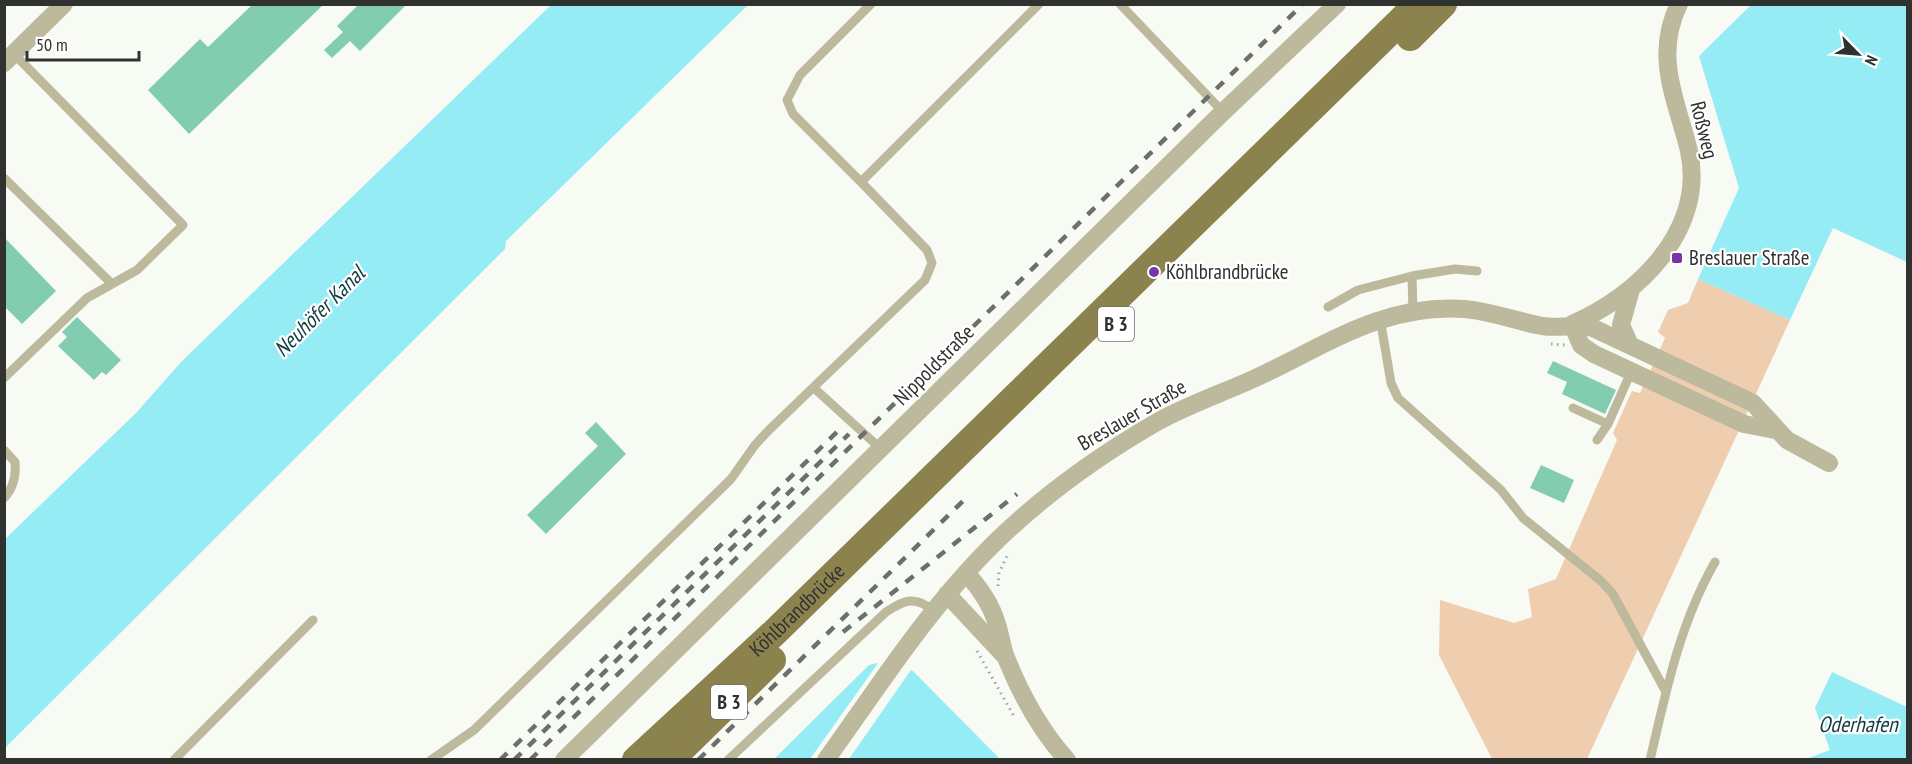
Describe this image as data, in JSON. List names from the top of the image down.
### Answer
{
  "streets": {
    "main road": ["B 3", "Köhlbrandbrücke"],
    "street": ["Roßweg", "Nippoldstraße", "Breslauer Straße"]
  },
  "crossings": [
    ["Roßweg", "Breslauer Straße"]
  ],
  "water": ["Neuhöfer Kanal", "Oderhafen"],
  "places": {
    "transit": ["Breslauer Straße"],
    "other": ["Köhlbrandbrücke"]
  },
  "scale_bar": "50 m",
  "north": "bottom right"
}
